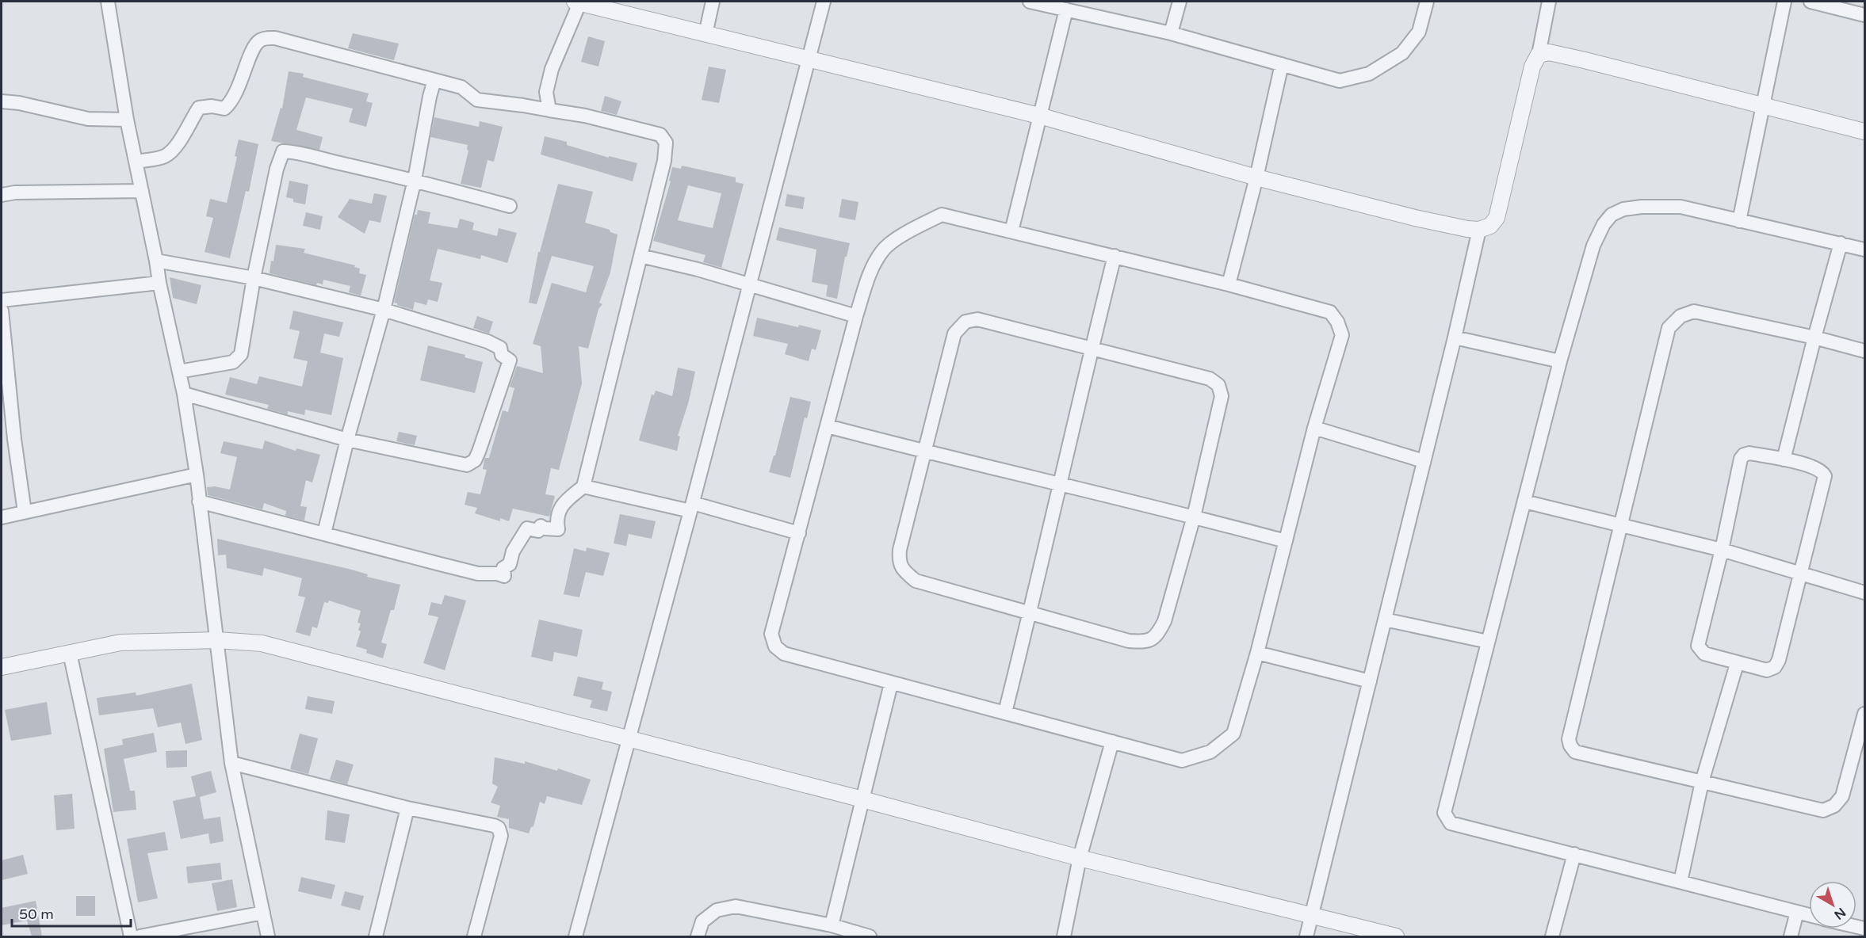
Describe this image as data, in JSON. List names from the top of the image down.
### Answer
{
  "scale_bar": "50 m",
  "north": "bottom right"
}
